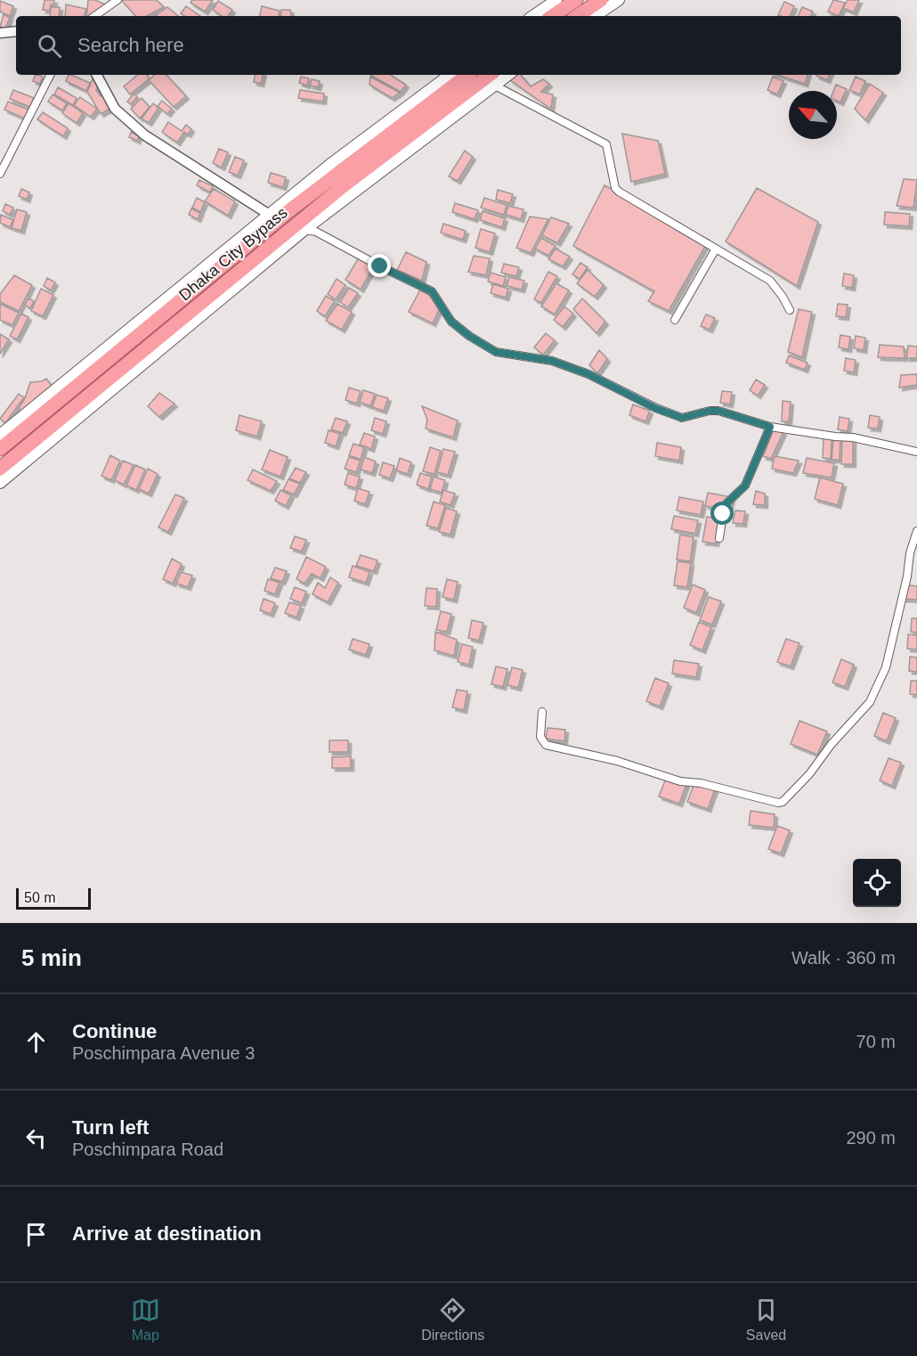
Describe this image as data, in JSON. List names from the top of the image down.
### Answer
{
  "streets": {
    "highway": ["Dhaka City Bypass"]
  },
  "scale_bar": "50 m",
  "north": "top left",
  "page": {
    "search": "Search here",
    "scale": "50 m",
    "heading": ["5 min", "Walk · 360 m"],
    "list": [
      ["Continue", "Poschimpara Avenue 3", "70 m"],
      ["Turn left", "Poschimpara Road", "290 m"],
      "Arrive at destination"
    ],
    "nav": ["Map", "Directions", "Saved"]
  }
}
